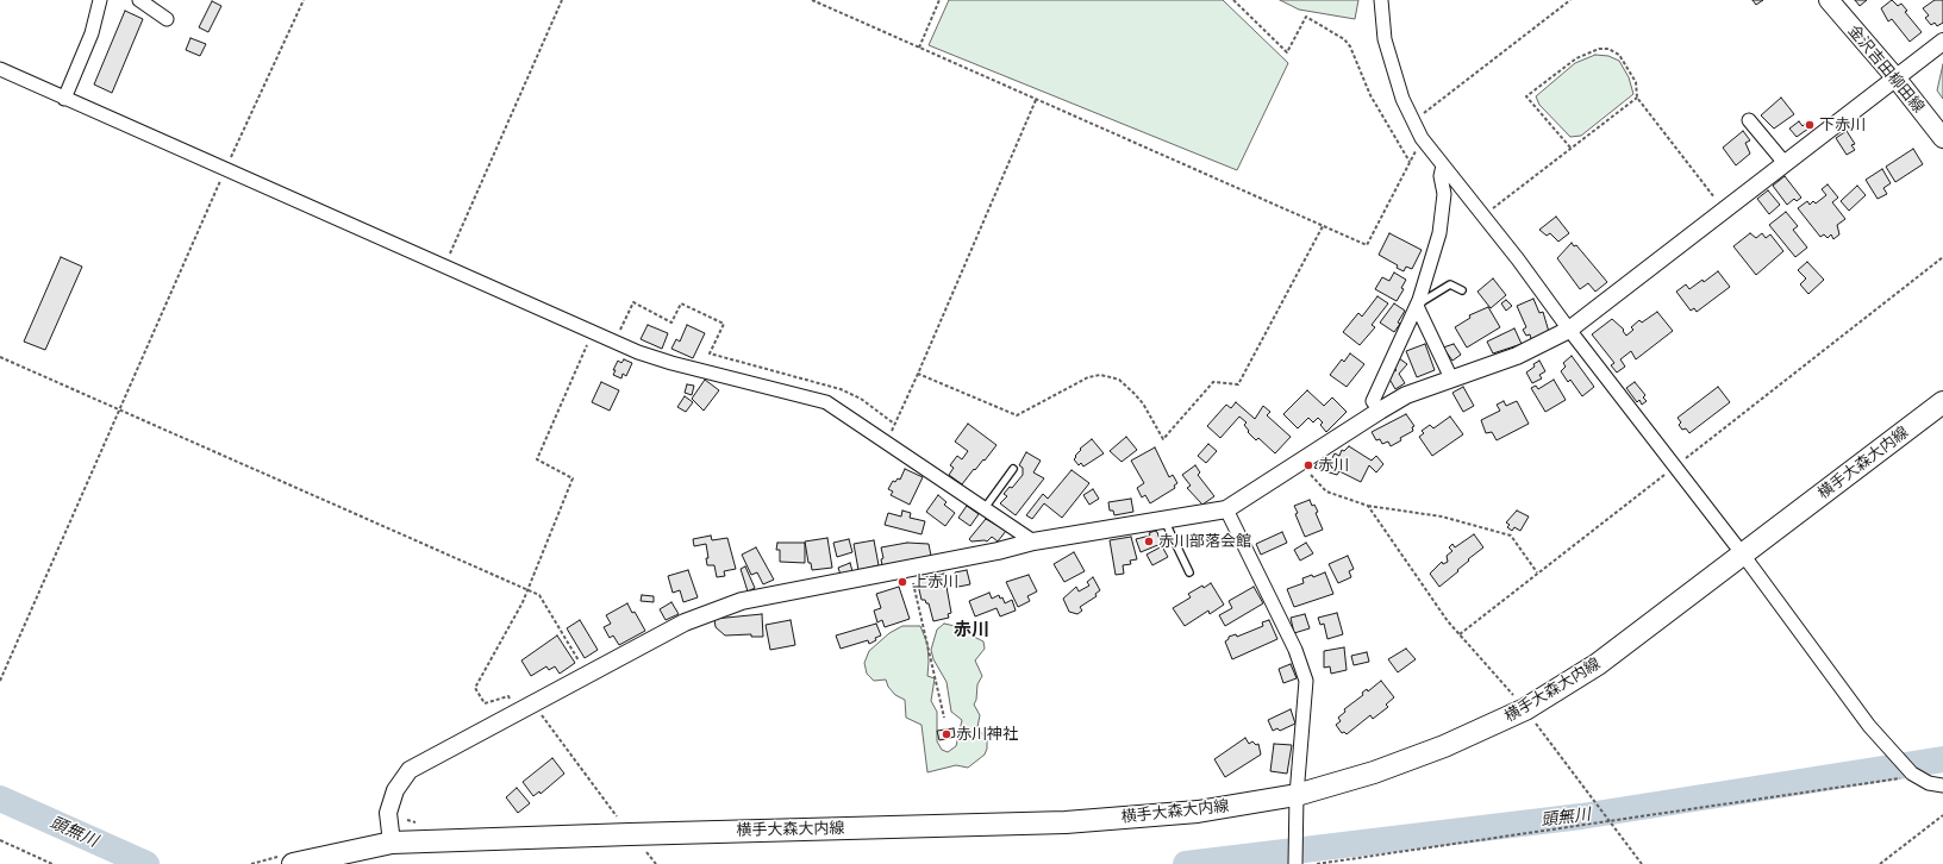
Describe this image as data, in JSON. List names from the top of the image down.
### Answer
{
  "streets": {
    "main road": ["金沢吉田柳田線", "横手大森大内線"]
  },
  "districts": ["赤川"],
  "water": ["頭無川"],
  "places": [
    "下赤川",
    "赤川",
    "赤川部落会館",
    "上赤川",
    "赤川神社"
  ]
}
